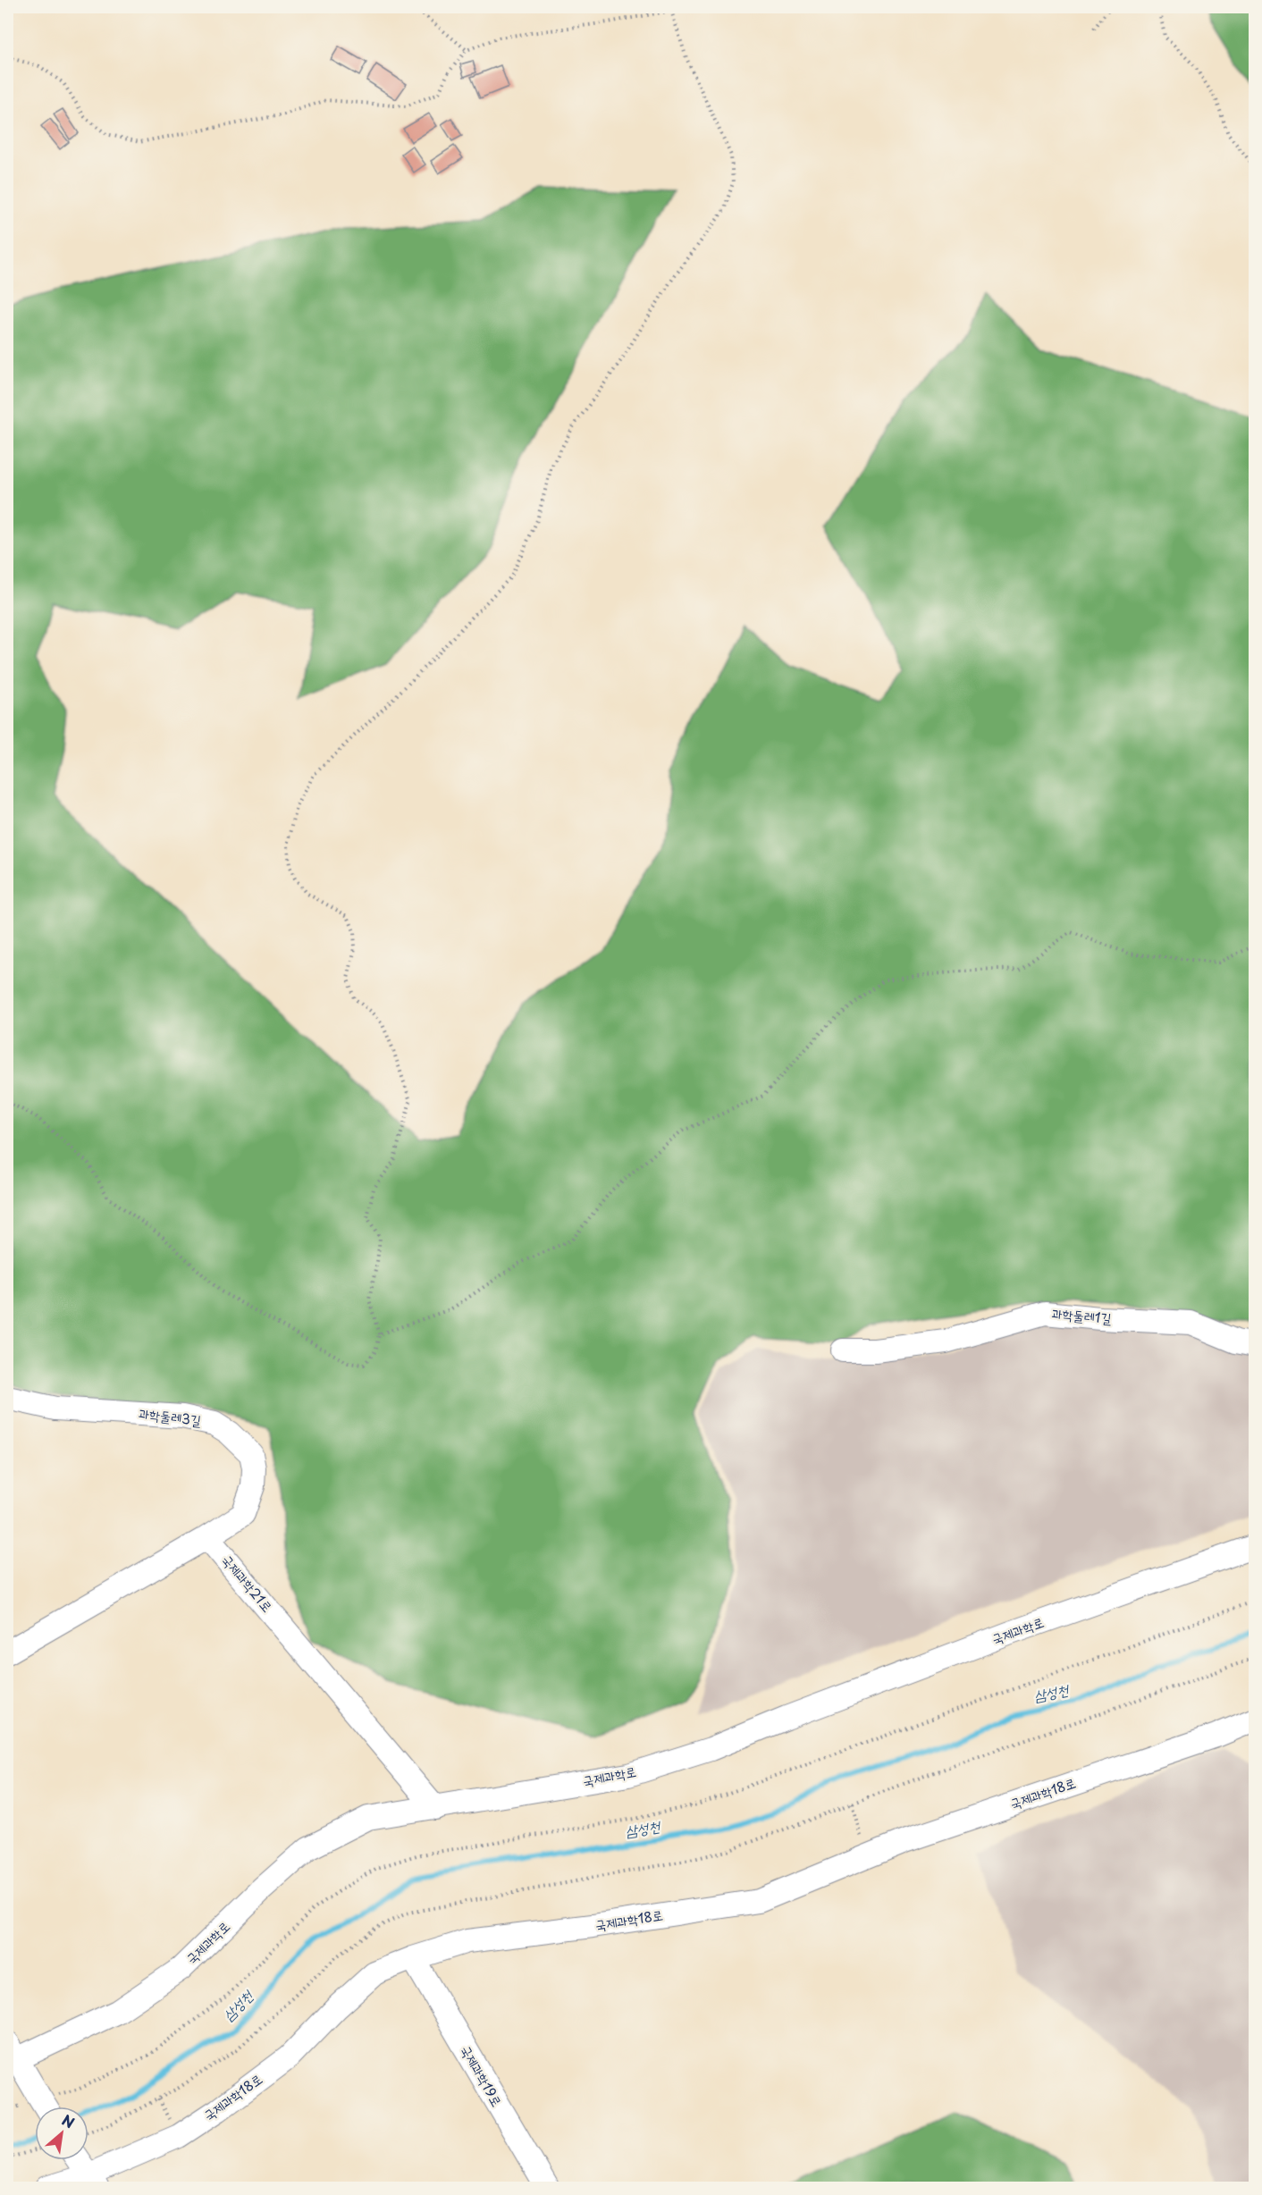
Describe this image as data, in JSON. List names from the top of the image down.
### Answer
{
  "streets": {
    "street": [
      "과학둘레1길",
      "과학둘레3길",
      "국제과학21로",
      "국제과학로",
      "국제과학18로",
      "국제과학19로"
    ]
  },
  "crossings": [
    ["과학둘레3길", "국제과학21로"],
    ["국제과학21로", "국제과학로"],
    ["국제과학18로", "국제과학19로"]
  ],
  "water": ["삼성천"],
  "north": "top right"
}
